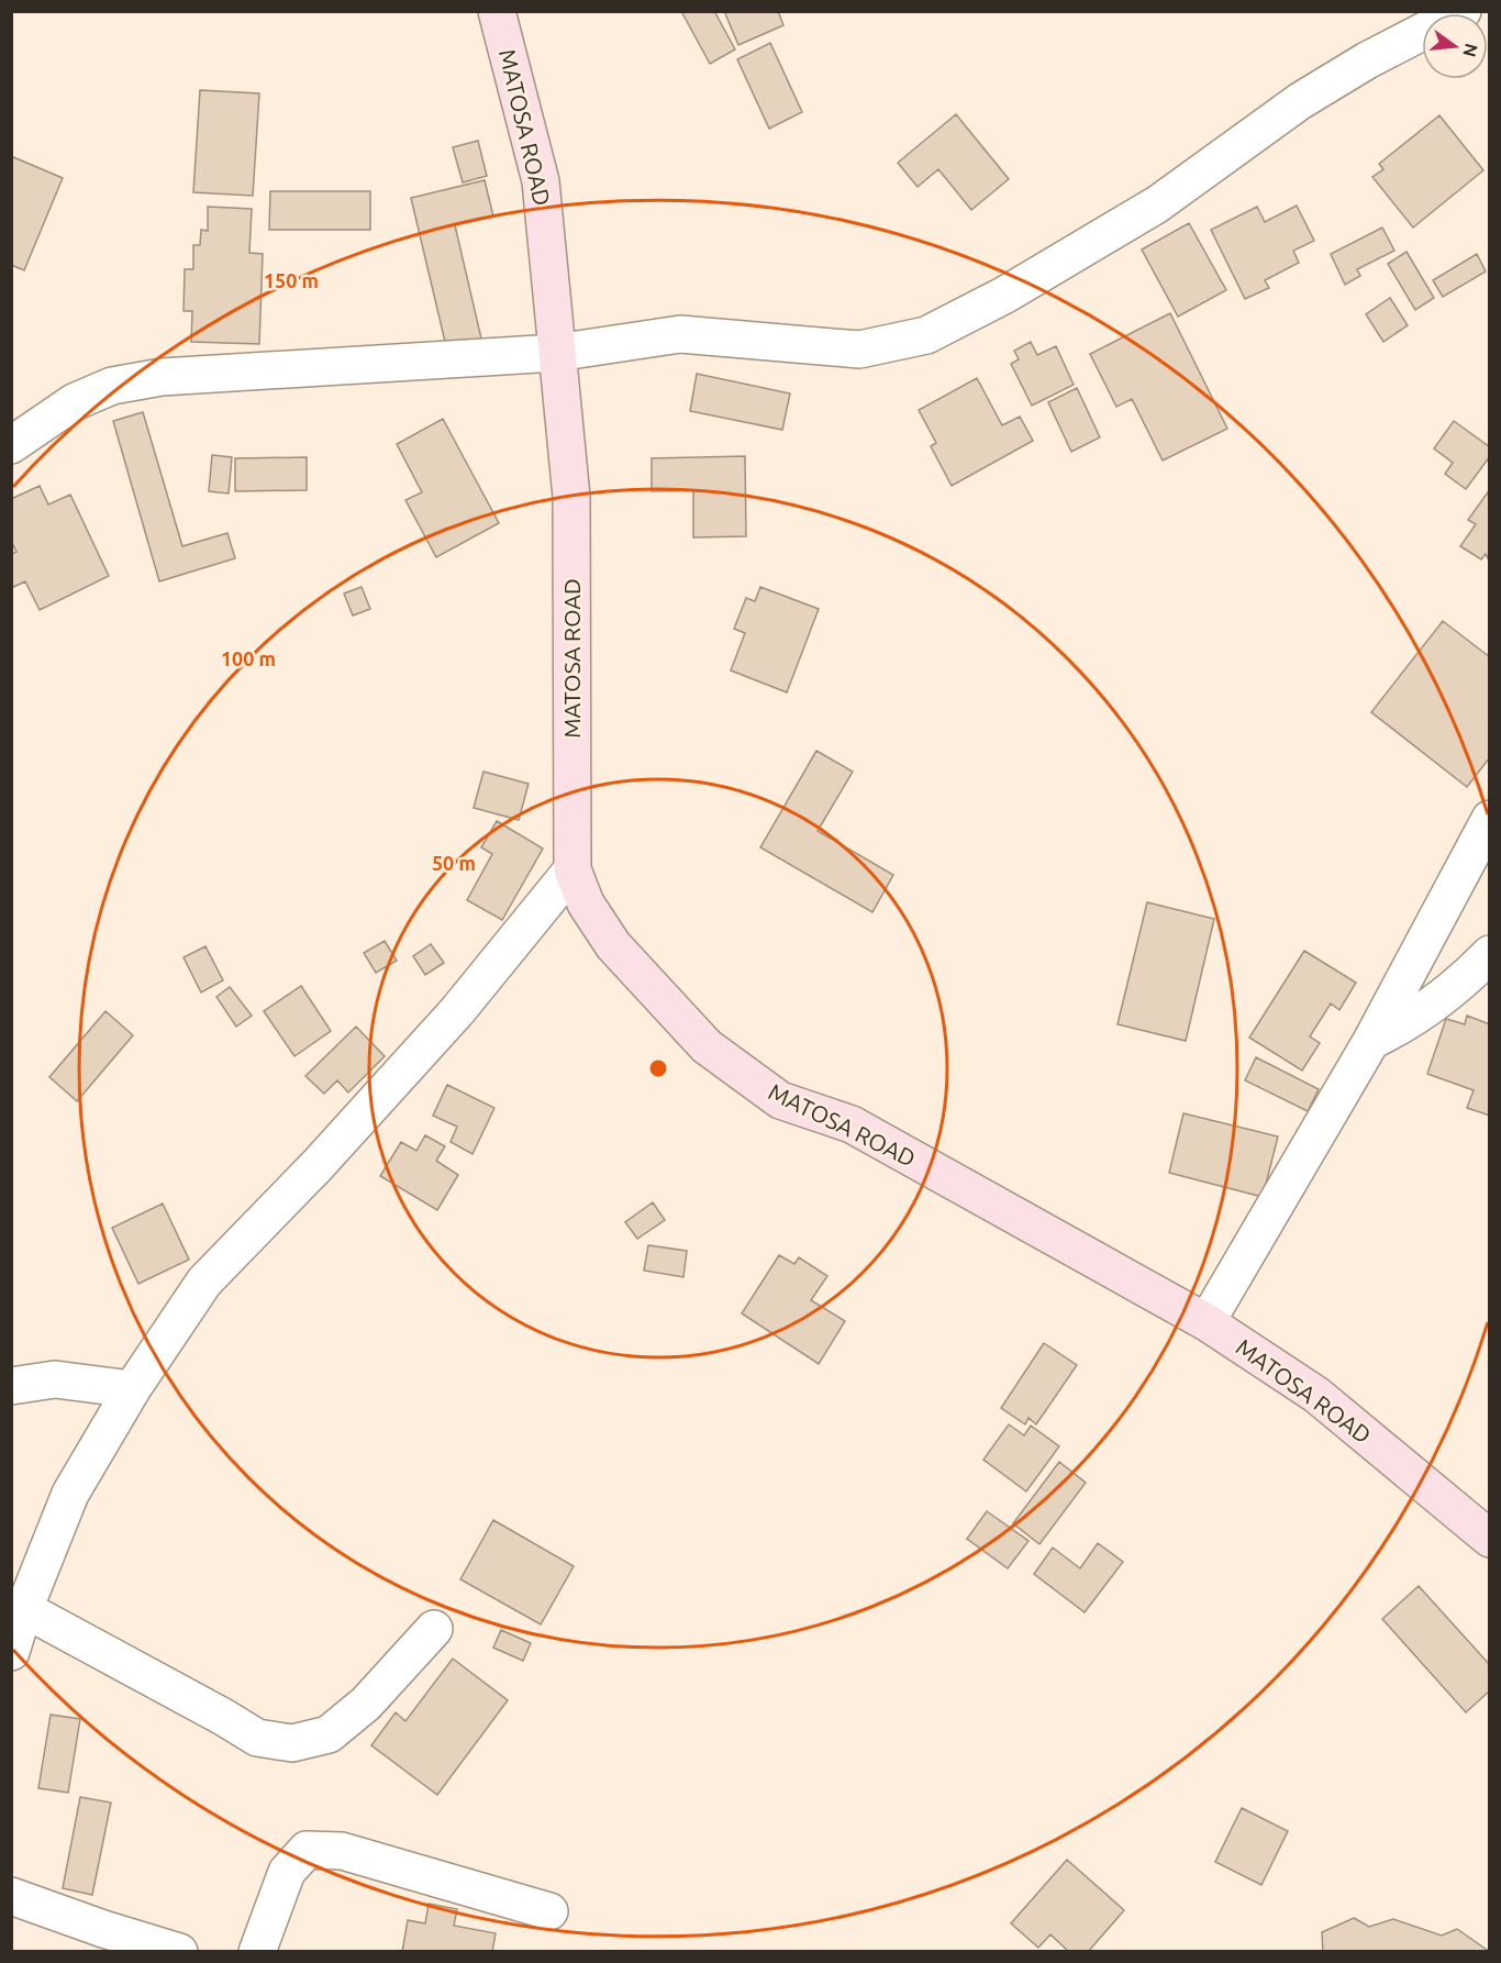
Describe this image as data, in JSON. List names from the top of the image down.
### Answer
{
  "streets": {
    "street": ["MATOSA ROAD"]
  },
  "north": "right",
  "rings": ["150 m", "100 m", "50 m"]
}
